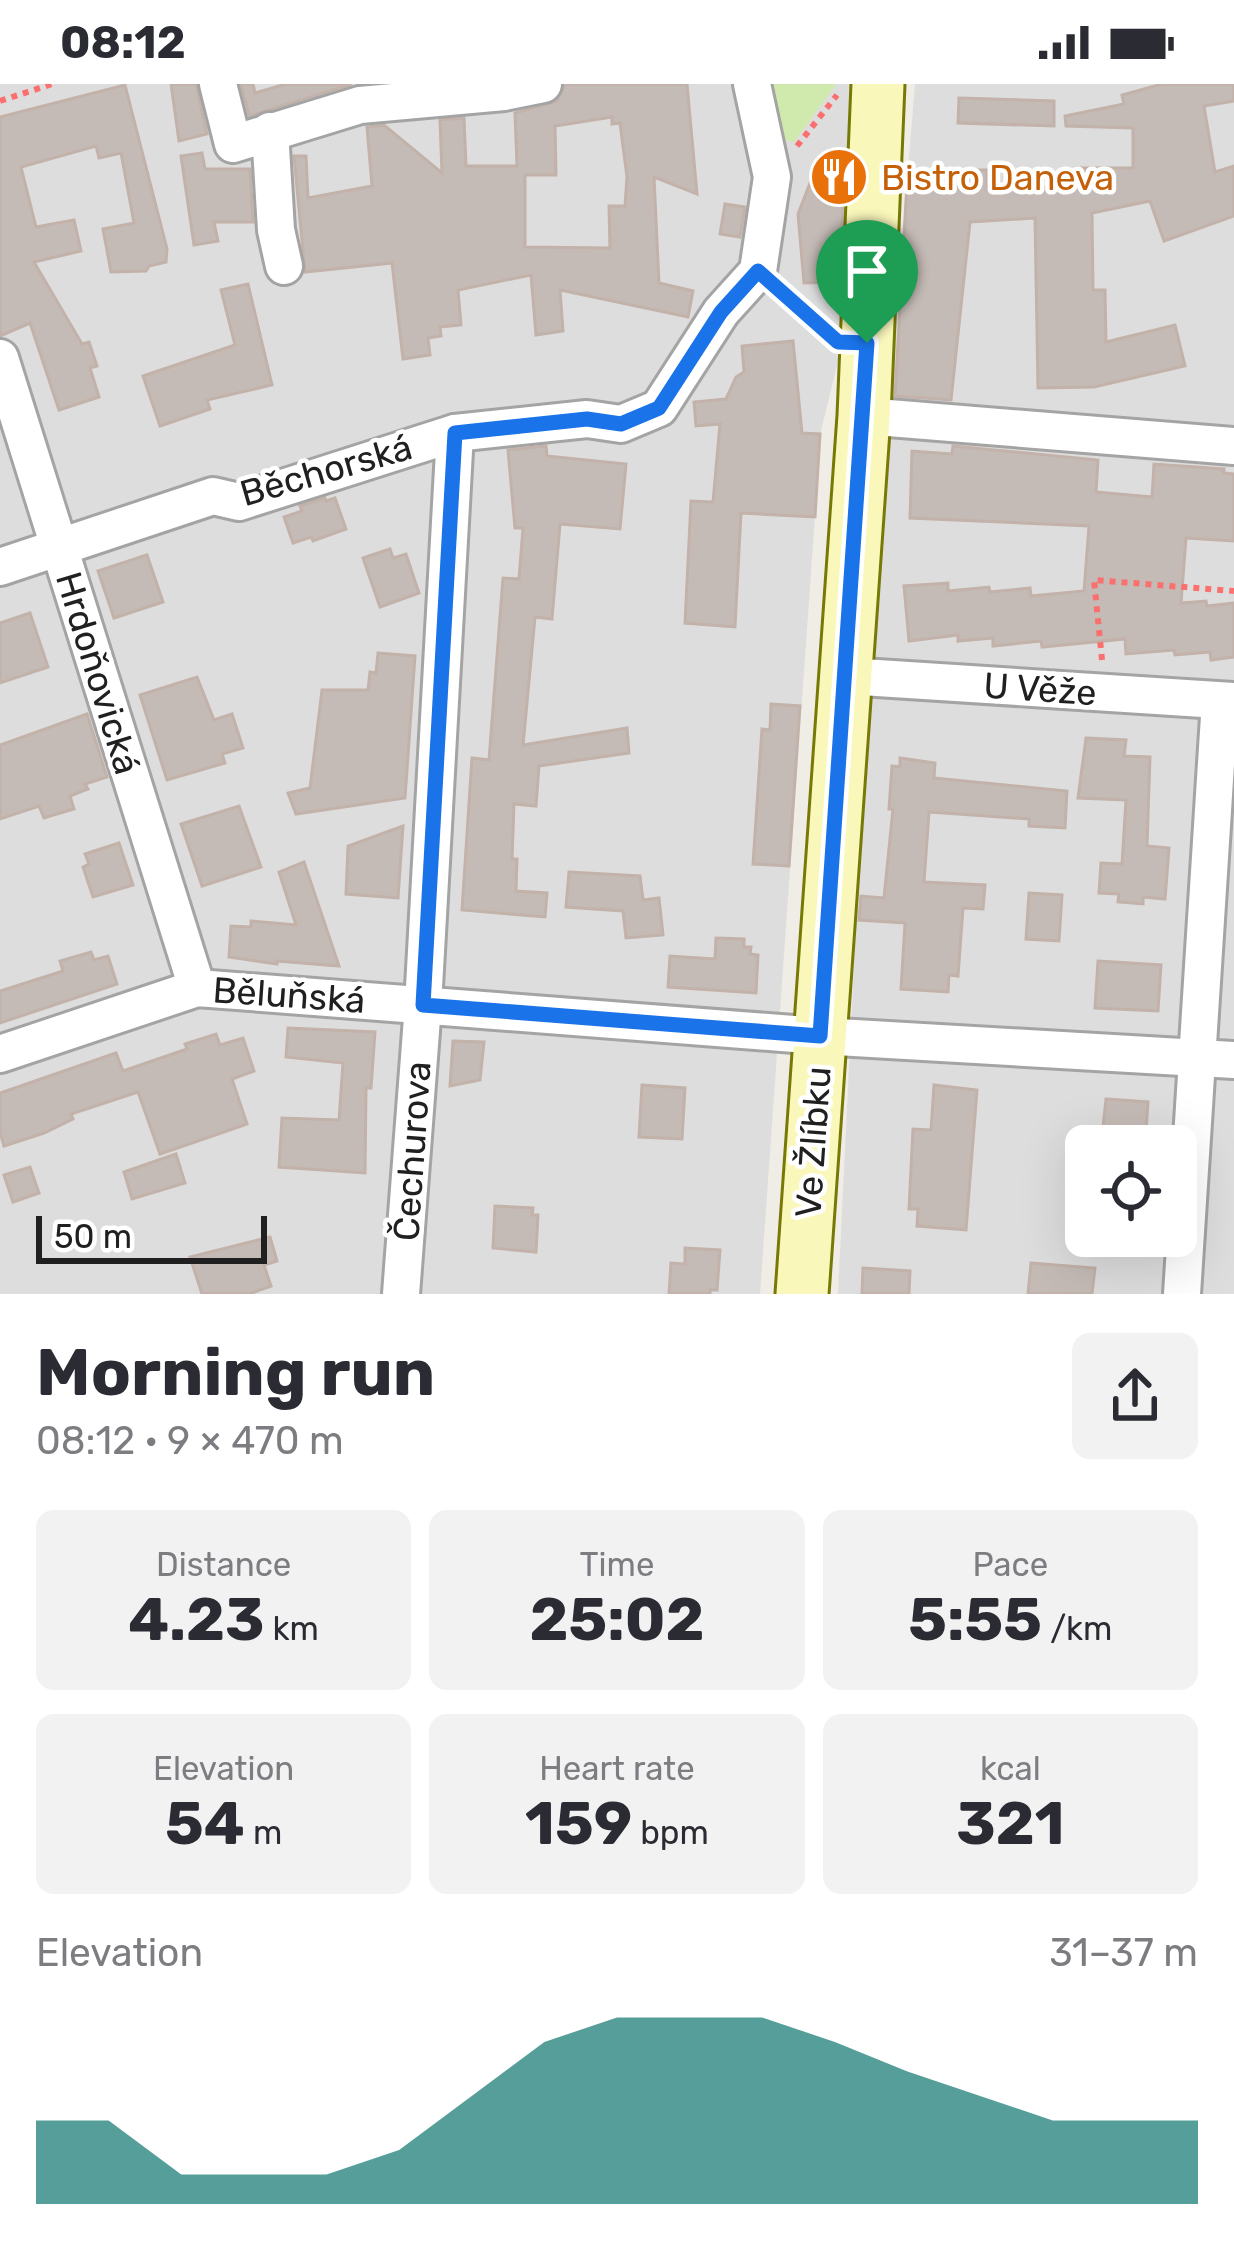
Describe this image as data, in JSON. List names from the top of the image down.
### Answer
{
  "streets": {
    "street": [
      "Běchorská",
      "Hrdoňovická",
      "U Věže",
      "Běluňská",
      "Ve Žlíbku",
      "Čechurova"
    ]
  },
  "crossings": [
    ["Běchorská", "Hrdoňovická"],
    ["Běchorská", "Čechurova"],
    ["Hrdoňovická", "Běluňská"],
    ["U Věže", "Ve Žlíbku"],
    ["Běluňská", "Ve Žlíbku"],
    ["Běluňská", "Čechurova"]
  ],
  "places": {
    "restaurant": ["Bistro Daneva"]
  },
  "scale_bar": "50 m",
  "page": {
    "status": "08:12",
    "scale": "50 m",
    "heading": ["Morning run", "08:12 · 9 × 470 m"],
    "stats": [
      ["Distance", "4.23 km"],
      ["Time", "25:02"],
      ["Pace", "5:55 /km"],
      ["Elevation", "54 m"],
      ["Heart rate", "159 bpm"],
      ["kcal", "321"]
    ],
    "chart": ["Elevation", "31–37 m"]
  }
}
